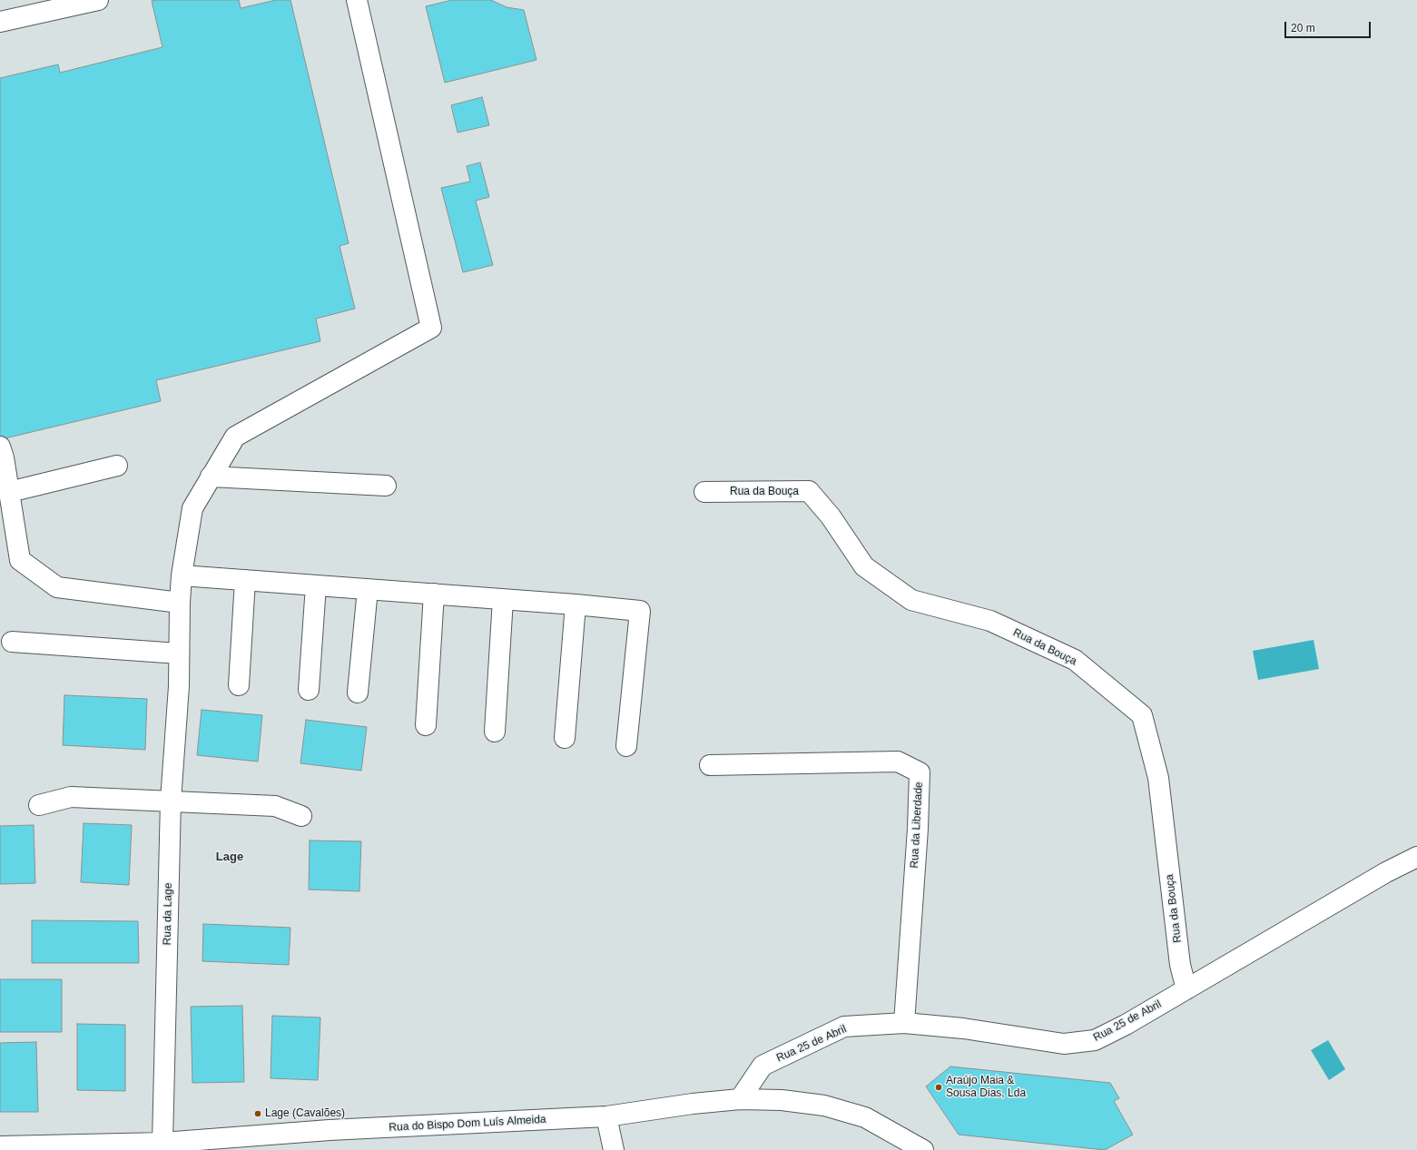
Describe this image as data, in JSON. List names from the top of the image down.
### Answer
{
  "streets": {
    "street": [
      "Rua da Bouça",
      "Rua da Liberdade",
      "Rua da Lage",
      "Rua 25 de Abril",
      "Rua do Bispo Dom Luís Almeida"
    ]
  },
  "crossings": [
    ["Rua da Bouça", "Rua 25 de Abril"],
    ["Rua da Liberdade", "Rua 25 de Abril"],
    ["Rua da Lage", "Rua do Bispo Dom Luís Almeida"],
    ["Rua 25 de Abril", "Rua do Bispo Dom Luís Almeida"]
  ],
  "districts": ["Lage"],
  "places": ["Araújo Maia & Sousa Dias, Lda", "Lage (Cavalões)"],
  "scale_bar": "20 m"
}
